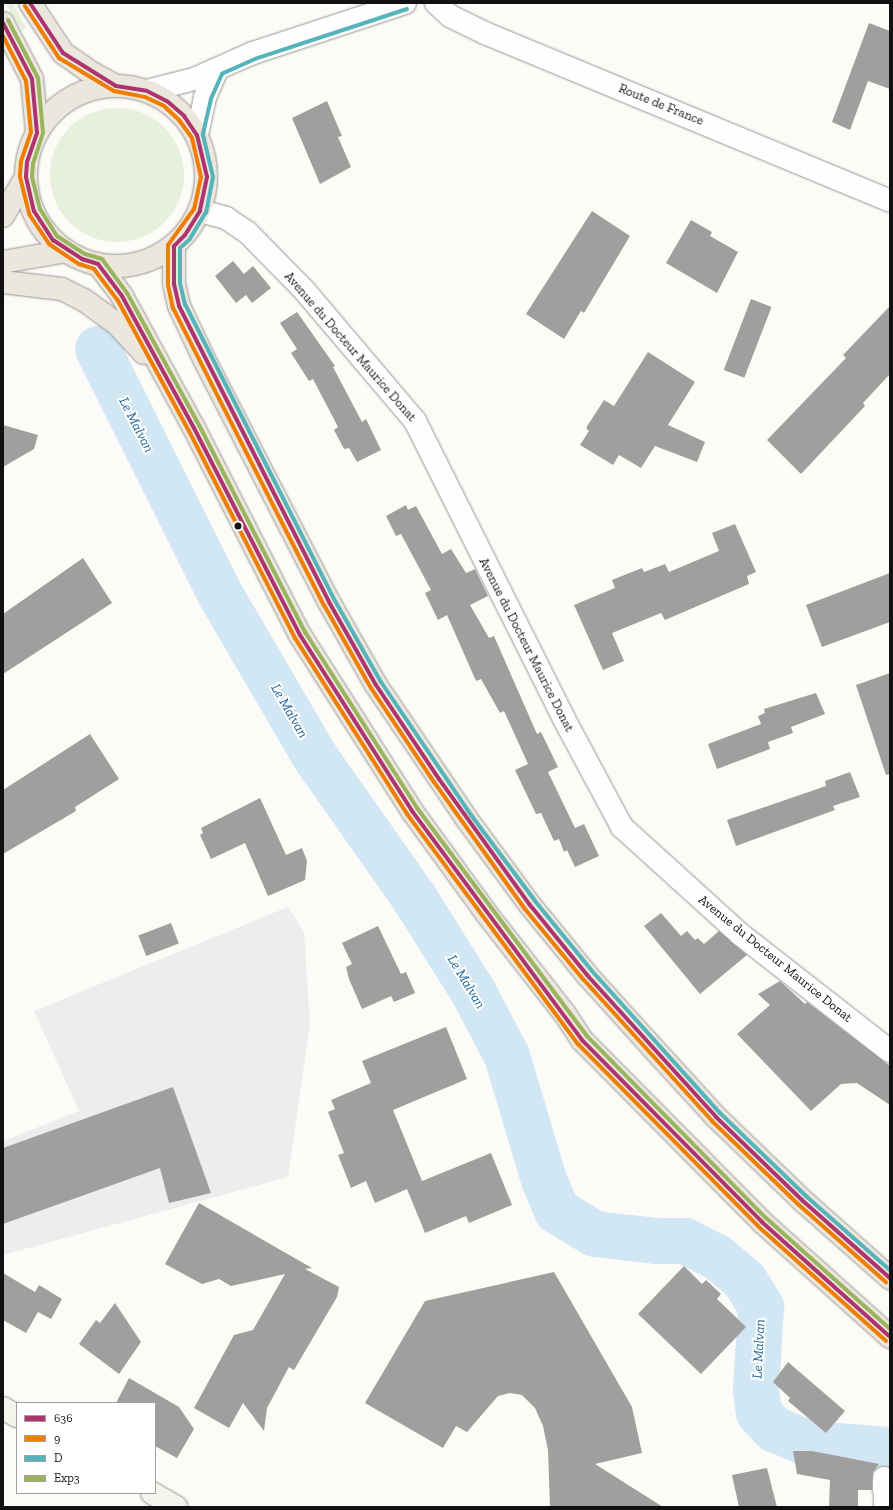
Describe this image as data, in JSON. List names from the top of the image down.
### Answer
{
  "streets": {
    "street": ["Route de France", "Avenue du Docteur Maurice Donat"]
  },
  "water": ["Le Malvan"],
  "lines": [
    "transit line 636",
    "transit line 9",
    "transit line D",
    "transit line Exp3"
  ],
  "legend": [
    "636",
    "9",
    "D",
    "Exp3"
  ]
}
